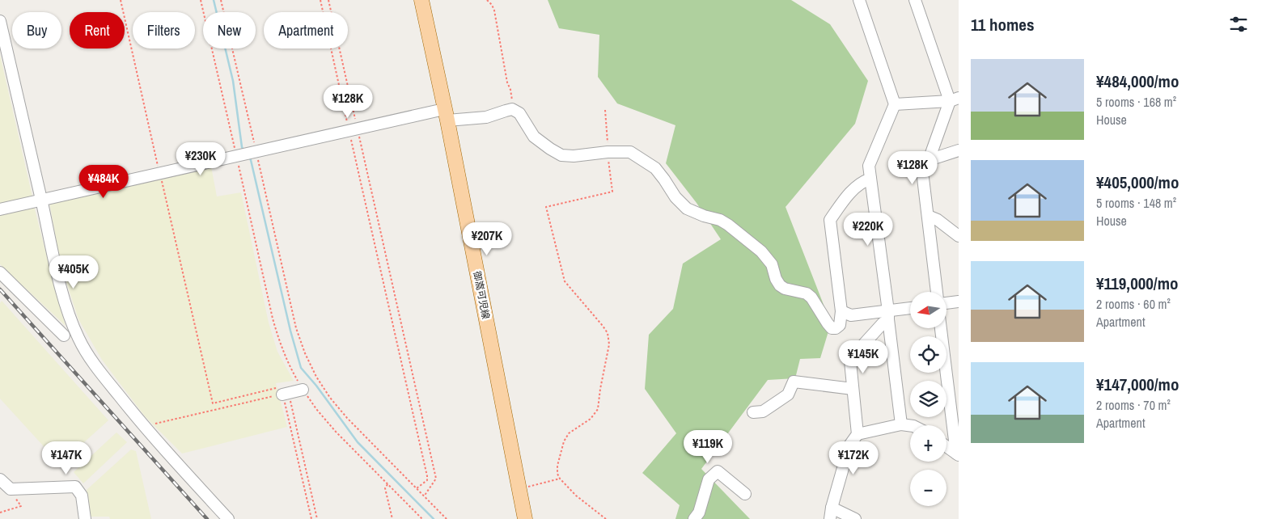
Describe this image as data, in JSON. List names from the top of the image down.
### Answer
{
  "streets": {
    "main road": ["御嵩可児線"]
  },
  "north": "left",
  "page": {
    "heading": "11 homes",
    "chip": [
      "Buy",
      "Rent",
      "Filters",
      "New",
      "Apartment"
    ],
    "list": [
      {
        "name": "¥484,000/mo",
        "note": "5 rooms · 168 m² · House"
      },
      {
        "name": "¥405,000/mo",
        "note": "5 rooms · 148 m² · House"
      },
      {
        "name": "¥119,000/mo",
        "note": "2 rooms · 60 m² · Apartment"
      },
      {
        "name": "¥147,000/mo",
        "note": "2 rooms · 70 m² · Apartment"
      }
    ],
    "price": [
      "¥128K",
      "¥230K",
      "¥128K",
      "¥484K",
      "¥220K",
      "¥207K",
      "¥405K",
      "¥145K",
      "¥119K",
      "¥147K",
      "¥172K"
    ],
    "map_buttons": ["+", "−"]
  }
}
